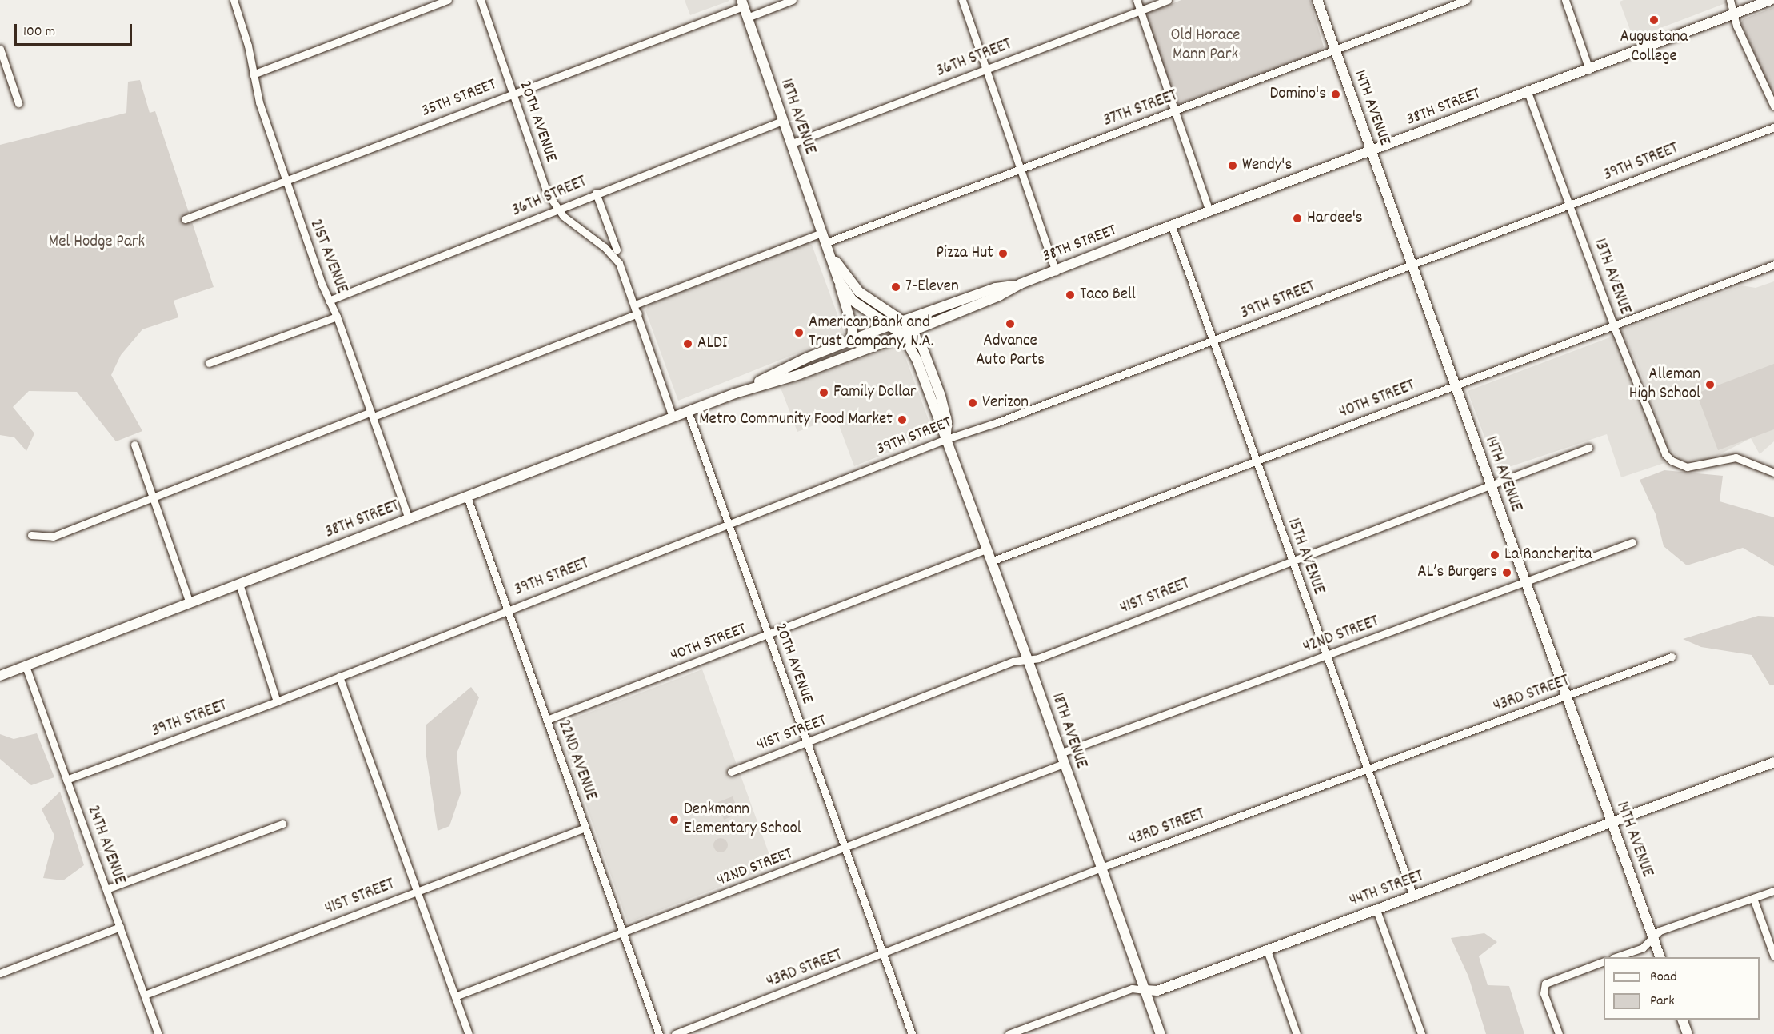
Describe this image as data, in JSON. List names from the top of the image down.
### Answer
{
  "streets": {
    "street": [
      "36TH STREET",
      "35TH STREET",
      "38TH STREET",
      "14TH AVENUE",
      "37TH STREET",
      "18TH AVENUE",
      "20TH AVENUE",
      "39TH STREET",
      "21ST AVENUE",
      "13TH AVENUE",
      "40TH STREET",
      "15TH AVENUE",
      "41ST STREET",
      "42ND STREET",
      "43RD STREET",
      "22ND AVENUE",
      "24TH AVENUE",
      "44TH STREET"
    ]
  },
  "crossings": [
    ["36TH STREET", "18TH AVENUE"],
    ["36TH STREET", "20TH AVENUE"],
    ["36TH STREET", "21ST AVENUE"],
    ["35TH STREET", "18TH AVENUE"],
    ["35TH STREET", "20TH AVENUE"],
    ["35TH STREET", "21ST AVENUE"],
    ["38TH STREET", "14TH AVENUE"],
    ["38TH STREET", "18TH AVENUE"],
    ["38TH STREET", "20TH AVENUE"],
    ["38TH STREET", "21ST AVENUE"],
    ["38TH STREET", "13TH AVENUE"],
    ["38TH STREET", "15TH AVENUE"],
    ["38TH STREET", "22ND AVENUE"],
    ["38TH STREET", "24TH AVENUE"],
    ["14TH AVENUE", "37TH STREET"],
    ["14TH AVENUE", "39TH STREET"],
    ["14TH AVENUE", "40TH STREET"],
    ["14TH AVENUE", "41ST STREET"],
    ["14TH AVENUE", "42ND STREET"],
    ["14TH AVENUE", "43RD STREET"],
    ["14TH AVENUE", "44TH STREET"],
    ["37TH STREET", "18TH AVENUE"],
    ["18TH AVENUE", "39TH STREET"],
    ["18TH AVENUE", "40TH STREET"],
    ["18TH AVENUE", "41ST STREET"],
    ["18TH AVENUE", "42ND STREET"],
    ["18TH AVENUE", "43RD STREET"],
    ["18TH AVENUE", "44TH STREET"],
    ["20TH AVENUE", "39TH STREET"],
    ["20TH AVENUE", "40TH STREET"],
    ["20TH AVENUE", "41ST STREET"],
    ["20TH AVENUE", "42ND STREET"],
    ["20TH AVENUE", "43RD STREET"],
    ["39TH STREET", "13TH AVENUE"],
    ["39TH STREET", "15TH AVENUE"],
    ["39TH STREET", "22ND AVENUE"],
    ["39TH STREET", "24TH AVENUE"],
    ["13TH AVENUE", "40TH STREET"],
    ["40TH STREET", "15TH AVENUE"],
    ["40TH STREET", "22ND AVENUE"],
    ["15TH AVENUE", "41ST STREET"],
    ["15TH AVENUE", "42ND STREET"],
    ["15TH AVENUE", "43RD STREET"],
    ["15TH AVENUE", "44TH STREET"],
    ["41ST STREET", "22ND AVENUE"],
    ["41ST STREET", "24TH AVENUE"],
    ["42ND STREET", "22ND AVENUE"]
  ],
  "parks": ["Old Horace Mann Park", "Mel Hodge Park"],
  "places": [
    "Augustana College",
    "Domino's",
    "Wendy's",
    "Hardee's",
    "Pizza Hut",
    "7-Eleven",
    "Taco Bell",
    "Advance Auto Parts",
    "American Bank and Trust Company, N.A.",
    "ALDI",
    "Alleman High School",
    "Family Dollar",
    "Verizon",
    "Metro Community Food Market",
    "La Rancherita",
    "AL’s Burgers",
    "Denkmann Elementary School"
  ],
  "legend": ["Road", "Park"],
  "scale_bar": "100 m"
}
